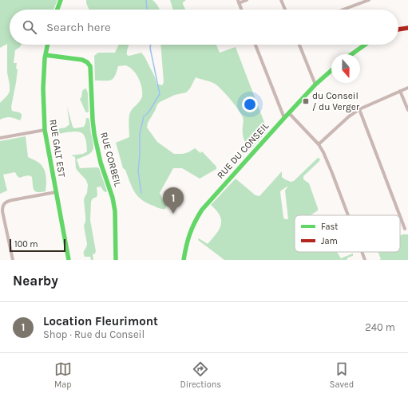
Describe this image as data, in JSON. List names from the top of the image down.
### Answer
{
  "streets": {
    "street": ["RUE GALT EST", "RUE DU CONSEIL", "RUE CORBEIL"]
  },
  "crossings": [
    ["RUE GALT EST", "RUE CORBEIL"]
  ],
  "places": {
    "transit": ["du Conseil / du Verger"]
  },
  "legend": ["Fast", "Jam"],
  "scale_bar": "100 m",
  "north": "bottom",
  "page": {
    "search": "Search here",
    "pins": "1",
    "scale": "100 m",
    "heading": "Nearby",
    "list": [
      {
        "mark": "1",
        "name": "Location Fleurimont",
        "note": "Shop · Rue du Conseil",
        "value": "240 m"
      }
    ],
    "nav": ["Map", "Directions", "Saved"]
  }
}
